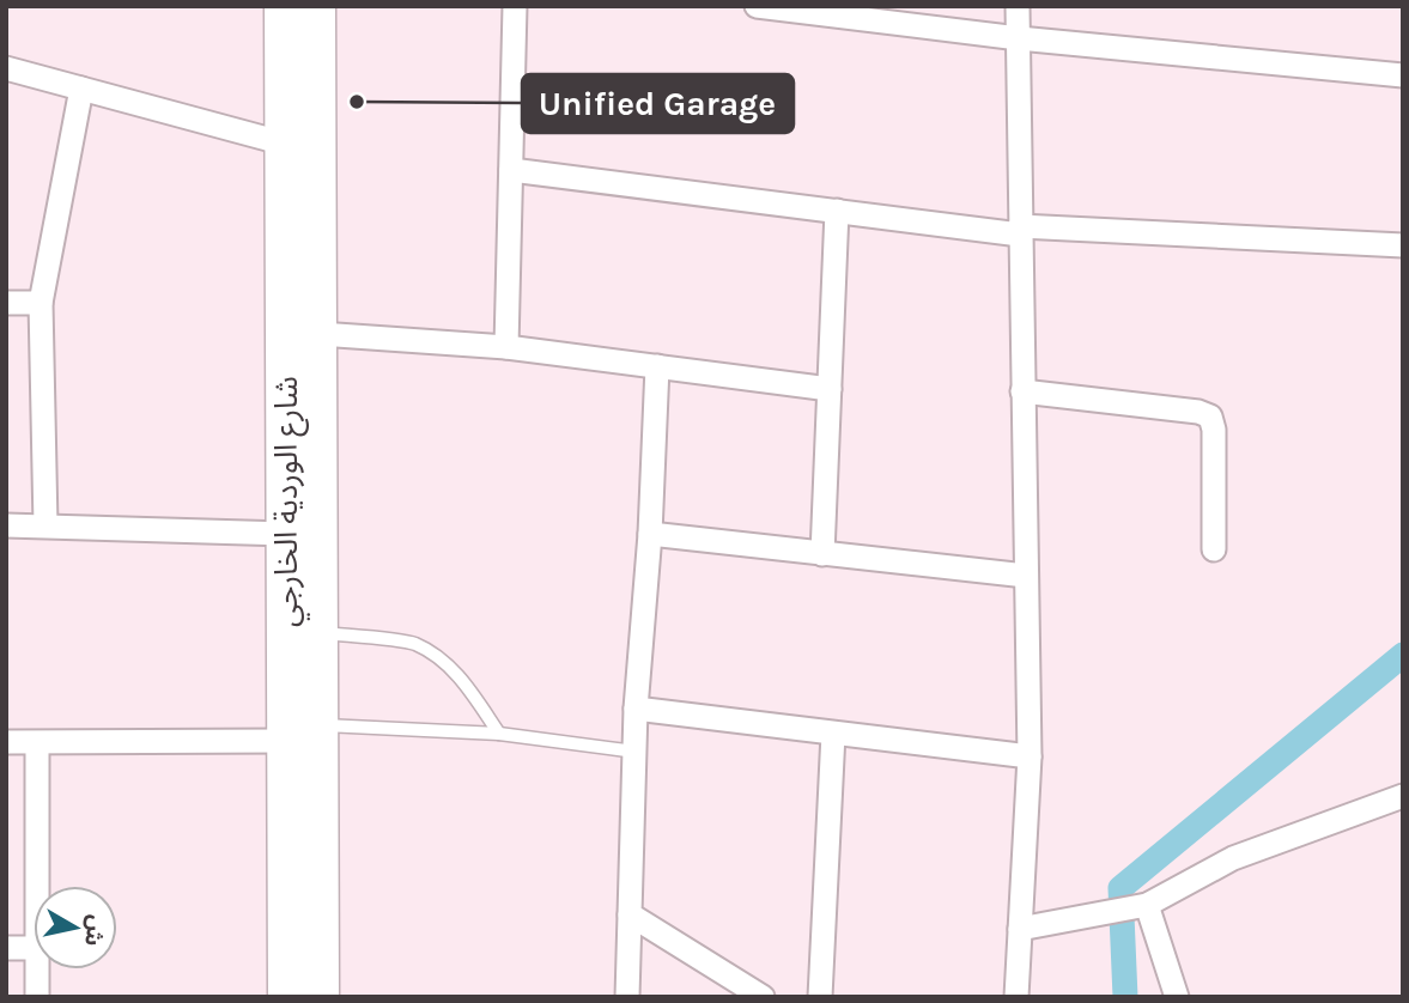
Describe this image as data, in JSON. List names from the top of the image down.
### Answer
{
  "streets": {
    "main road": ["شارع الوردية الخارجي"]
  },
  "places": ["Unified Garage"],
  "north": "right"
}
